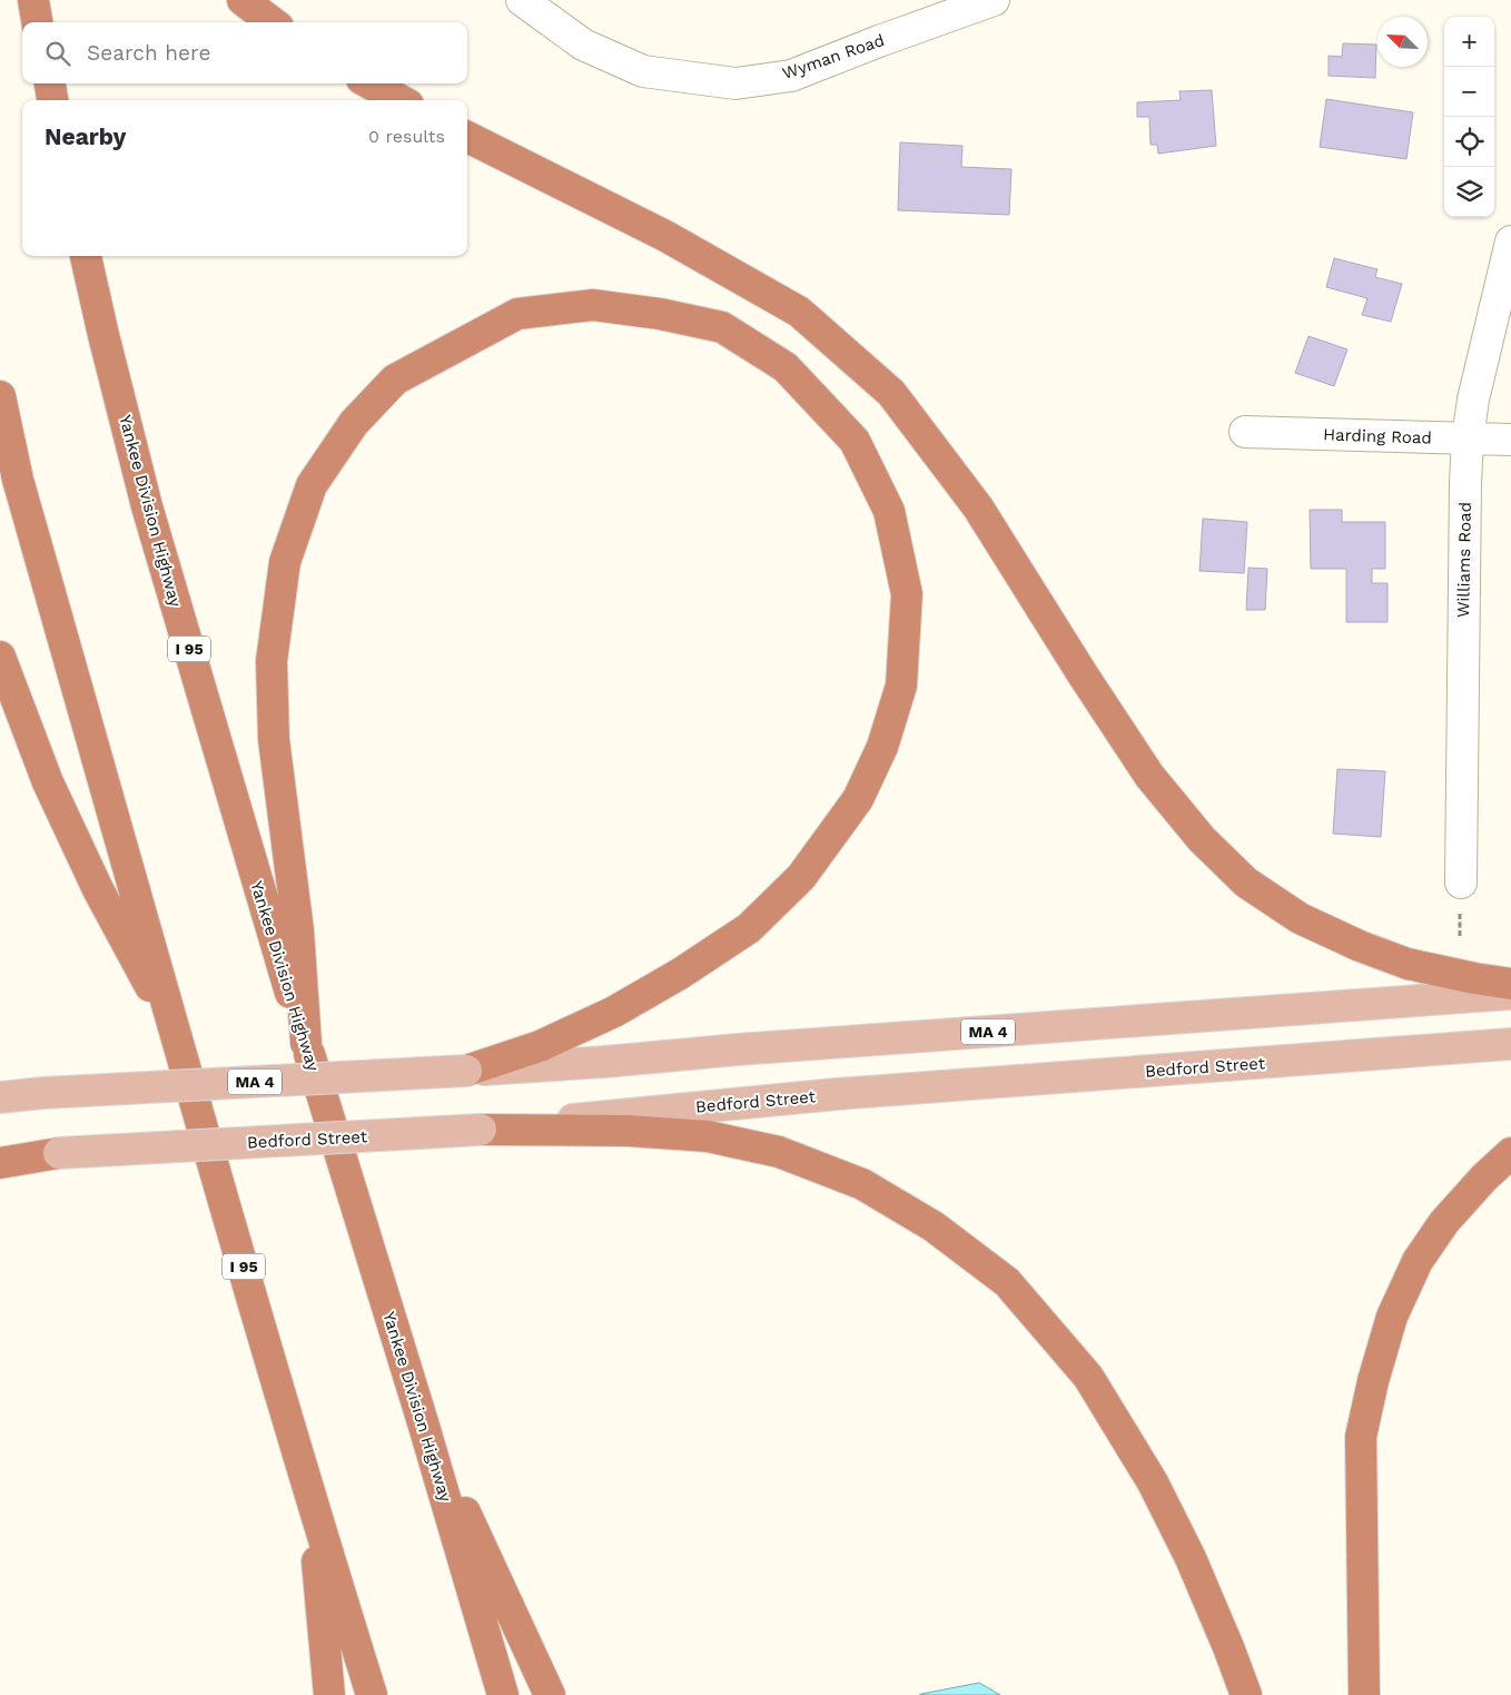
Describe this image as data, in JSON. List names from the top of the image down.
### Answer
{
  "streets": {
    "highway": ["Yankee Division Highway", "I 95"],
    "main road": ["MA 4", "Bedford Street"],
    "street": ["Wyman Road", "Harding Road", "Williams Road"]
  },
  "crossings": [
    ["Harding Road", "Williams Road"]
  ],
  "north": "top left",
  "page": {
    "map_buttons": ["+", "−"],
    "search": "Search here",
    "heading": ["Nearby", "0 results"]
  }
}
